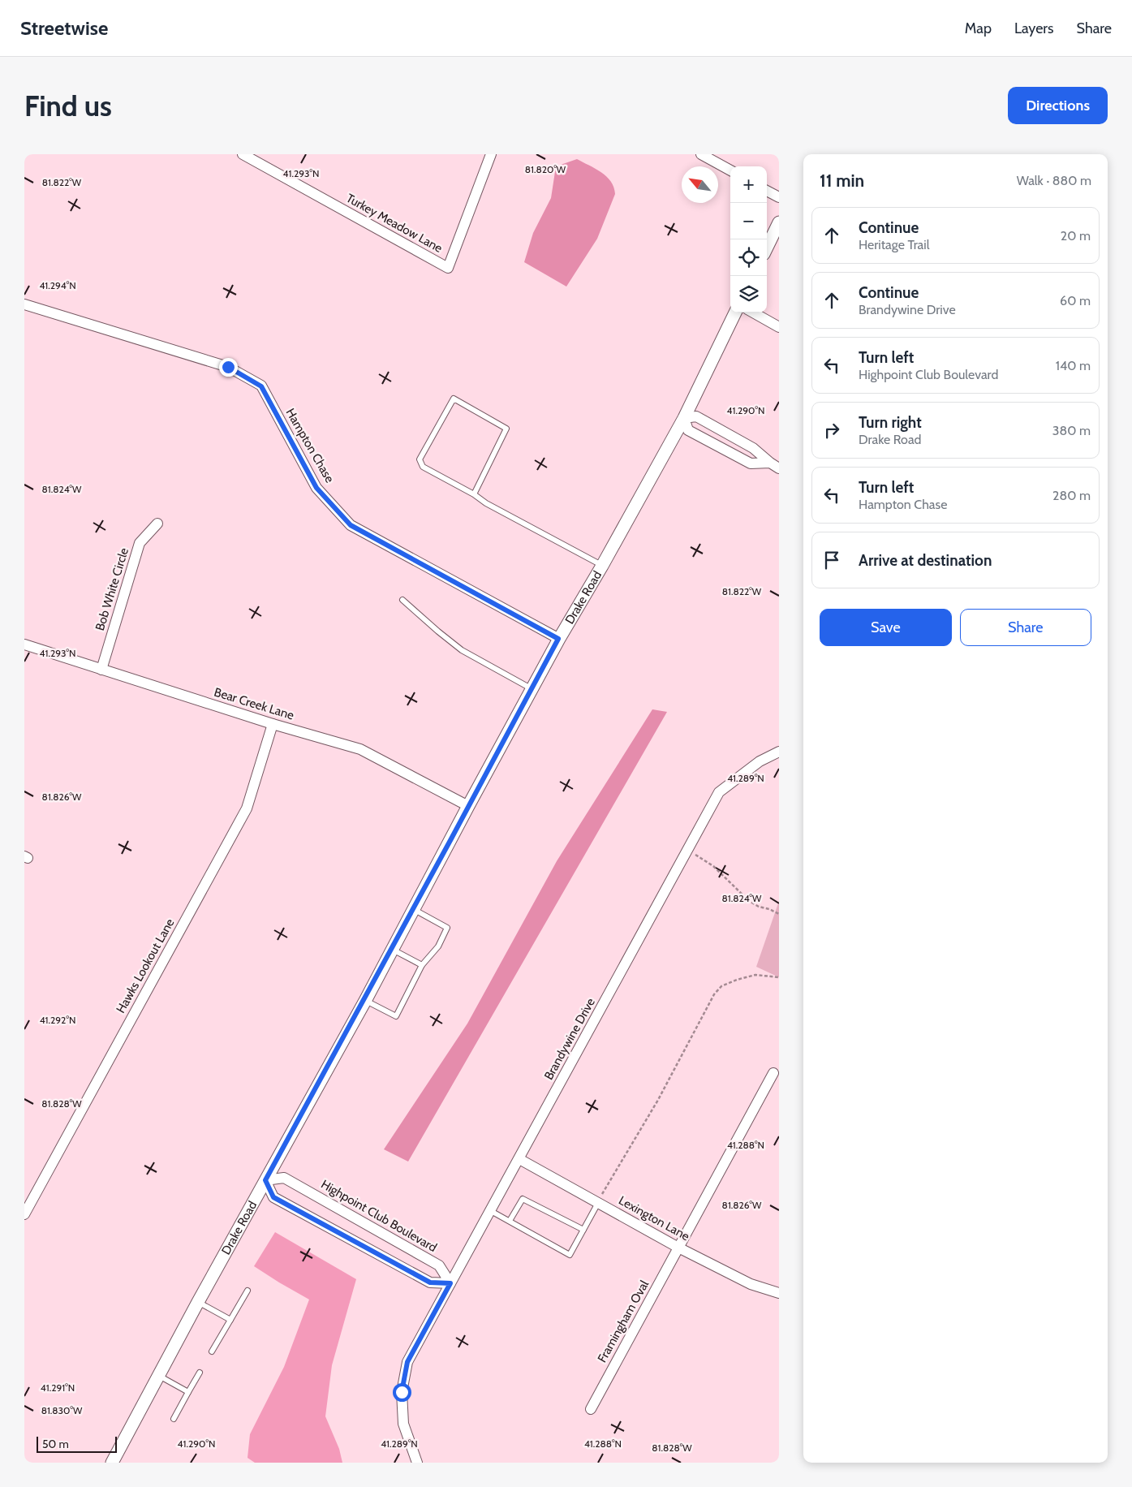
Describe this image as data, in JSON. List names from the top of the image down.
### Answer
{
  "streets": {
    "street": [
      "Turkey Meadow Lane",
      "Hampton Chase",
      "Bob White Circle",
      "Drake Road",
      "Bear Creek Lane",
      "Hawks Lookout Lane",
      "Brandywine Drive",
      "Highpoint Club Boulevard",
      "Lexington Lane",
      "Framingham Oval"
    ]
  },
  "crossings": [
    ["Hampton Chase", "Drake Road"],
    ["Bob White Circle", "Bear Creek Lane"],
    ["Drake Road", "Bear Creek Lane"],
    ["Drake Road", "Highpoint Club Boulevard"],
    ["Bear Creek Lane", "Hawks Lookout Lane"],
    ["Brandywine Drive", "Highpoint Club Boulevard"],
    ["Brandywine Drive", "Lexington Lane"],
    ["Lexington Lane", "Framingham Oval"]
  ],
  "scale_bar": "50 m",
  "north": "top left",
  "page": {
    "header": "Streetwise",
    "nav": ["Map", "Layers", "Share"],
    "buttons": [
      "Directions",
      ["Save", "Share"]
    ],
    "title": "Find us",
    "heading": ["11 min", "Walk · 880 m"],
    "map_buttons": ["+", "−"],
    "list": [
      ["Continue", "Heritage Trail", "20 m"],
      ["Continue", "Brandywine Drive", "60 m"],
      ["Turn left", "Highpoint Club Boulevard", "140 m"],
      ["Turn right", "Drake Road", "380 m"],
      ["Turn left", "Hampton Chase", "280 m"],
      "Arrive at destination"
    ],
    "scale": "50 m"
  },
  "coordinates": [
    "81.820°W",
    "41.293°N",
    "81.822°W",
    "41.294°N",
    "41.290°N",
    "81.824°W",
    "41.289°N",
    "81.826°W",
    "41.292°N",
    "81.828°W",
    "41.288°N",
    "41.291°N",
    "81.830°W"
  ]
}
